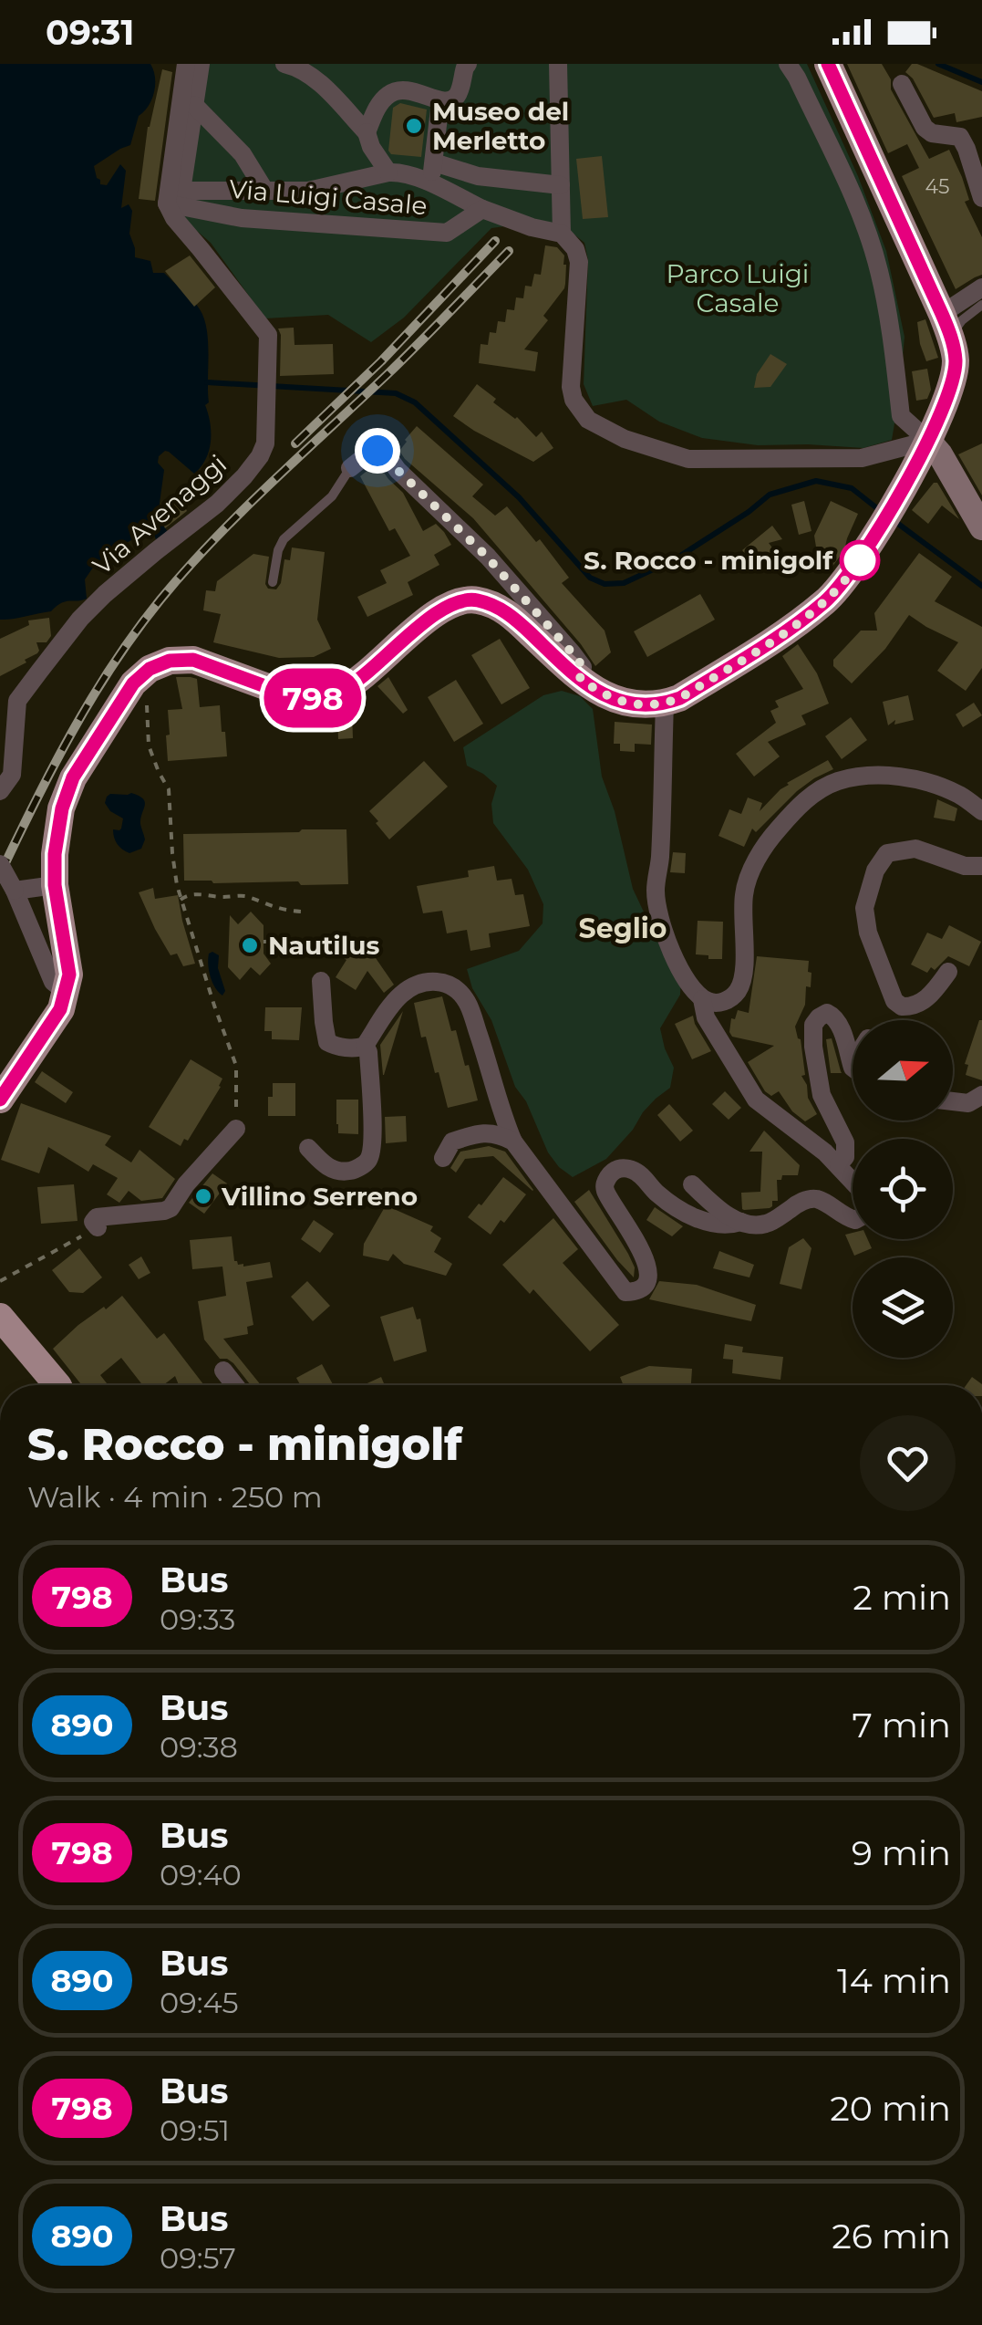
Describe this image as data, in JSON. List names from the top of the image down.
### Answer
{
  "streets": {
    "street": ["Via Luigi Casale", "Via Avenaggi"]
  },
  "crossings": [
    ["Via Luigi Casale", "Via Avenaggi"]
  ],
  "districts": ["Seglio"],
  "parks": ["Parco Luigi Casale"],
  "places": [
    "Museo del Merletto",
    "S. Rocco - minigolf",
    "Nautilus",
    "Villino Serreno"
  ],
  "lines": ["bus line 798"],
  "house_numbers": ["45"],
  "north": "right",
  "page": {
    "status": "09:31",
    "on_map": "798",
    "heading": ["S. Rocco - minigolf", "Walk · 4 min · 250 m"],
    "list": [
      {
        "mark": "798",
        "name": "Bus",
        "note": "09:33",
        "value": "2 min"
      },
      {
        "mark": "890",
        "name": "Bus",
        "note": "09:38",
        "value": "7 min"
      },
      {
        "mark": "798",
        "name": "Bus",
        "note": "09:40",
        "value": "9 min"
      },
      {
        "mark": "890",
        "name": "Bus",
        "note": "09:45",
        "value": "14 min"
      },
      {
        "mark": "798",
        "name": "Bus",
        "note": "09:51",
        "value": "20 min"
      },
      {
        "mark": "890",
        "name": "Bus",
        "note": "09:57",
        "value": "26 min"
      }
    ]
  }
}
